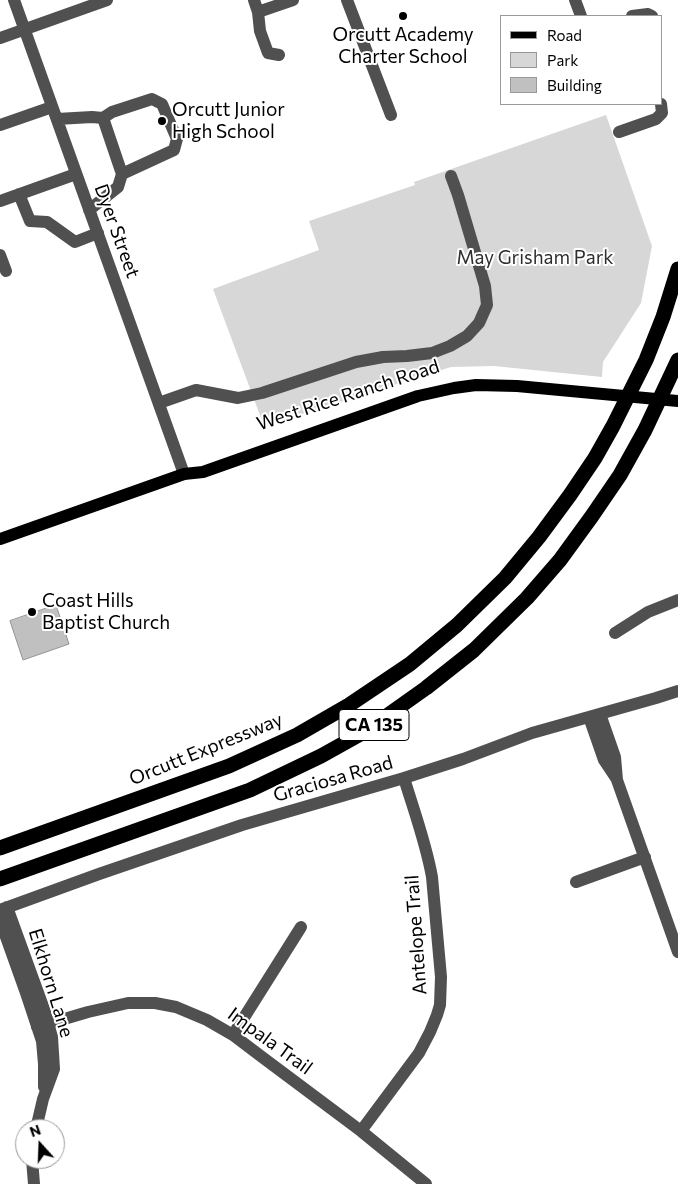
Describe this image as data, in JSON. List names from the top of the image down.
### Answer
{
  "streets": {
    "highway": ["CA 135", "Orcutt Expressway"],
    "main road": ["West Rice Ranch Road"],
    "street": [
      "Dyer Street",
      "Graciosa Road",
      "Antelope Trail",
      "Elkhorn Lane",
      "Impala Trail"
    ]
  },
  "crossings": [
    ["Dyer Street", "West Rice Ranch Road"],
    ["Graciosa Road", "Antelope Trail"],
    ["Graciosa Road", "Elkhorn Lane"],
    ["Antelope Trail", "Impala Trail"],
    ["Elkhorn Lane", "Impala Trail"]
  ],
  "parks": ["May Grisham Park"],
  "places": ["Orcutt Academy Charter School", "Orcutt Junior High School", "Coast Hills Baptist Church"],
  "legend": ["Road", "Park", "Building"],
  "north": "top"
}
